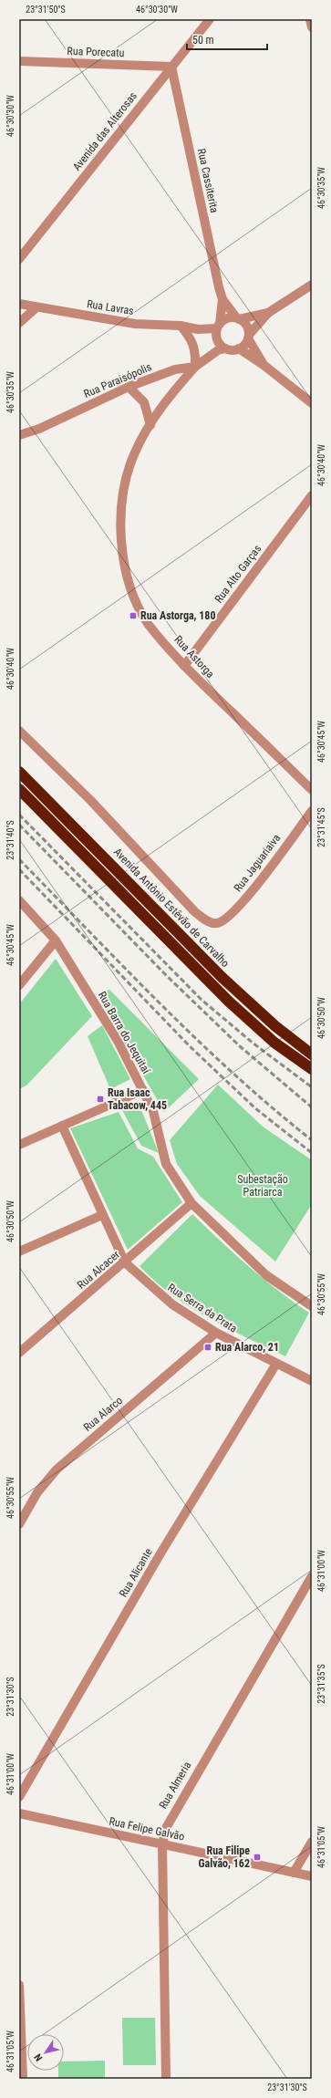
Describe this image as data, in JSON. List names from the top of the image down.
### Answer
{
  "streets": {
    "highway": ["Avenida Antônio Estêvão de Carvalho"],
    "street": [
      "Rua Porecatu",
      "Avenida das Alterosas",
      "Rua Cassiterita",
      "Rua Lavras",
      "Rua Paraisópolis",
      "Rua Alto Garças",
      "Rua Astorga",
      "Rua Jaguariaiva",
      "Rua Barra do Jequitaí",
      "Rua Alcacer",
      "Rua Serra da Prata",
      "Rua Alarco",
      "Rua Alicante",
      "Rua Almeria",
      "Rua Felipe Galvão"
    ]
  },
  "crossings": [
    ["Rua Porecatu", "Avenida das Alterosas"],
    ["Rua Porecatu", "Rua Cassiterita"],
    ["Avenida das Alterosas", "Rua Cassiterita"],
    ["Rua Cassiterita", "Rua Lavras"],
    ["Rua Cassiterita", "Rua Paraisópolis"],
    ["Rua Lavras", "Rua Paraisópolis"],
    ["Rua Paraisópolis", "Rua Astorga"],
    ["Rua Alto Garças", "Rua Astorga"],
    ["Rua Jaguariaiva", "Avenida Antônio Estêvão de Carvalho"],
    ["Rua Barra do Jequitaí", "Rua Alcacer"],
    ["Rua Alcacer", "Rua Serra da Prata"],
    ["Rua Serra da Prata", "Rua Alarco"],
    ["Rua Serra da Prata", "Rua Alicante"],
    ["Rua Almeria", "Rua Felipe Galvão"]
  ],
  "parks": ["Subestação Patriarca"],
  "places": {
    "transit": [
      "Rua Astorga, 180",
      "Rua Isaac Tabacow, 445",
      "Rua Alarco, 21",
      "Rua Filipe Galvão, 162"
    ]
  },
  "scale_bar": "50 m",
  "north": "bottom left",
  "coordinates": [
    "23°31'50\"S",
    "46°30'30\"W",
    "46°30'35\"W",
    "46°30'40\"W",
    "46°30'45\"W",
    "23°31'45\"S",
    "23°31'40\"S",
    "46°30'50\"W",
    "46°30'55\"W",
    "46°31'00\"W",
    "23°31'35\"S",
    "23°31'30\"S",
    "46°31'05\"W"
  ]
}
